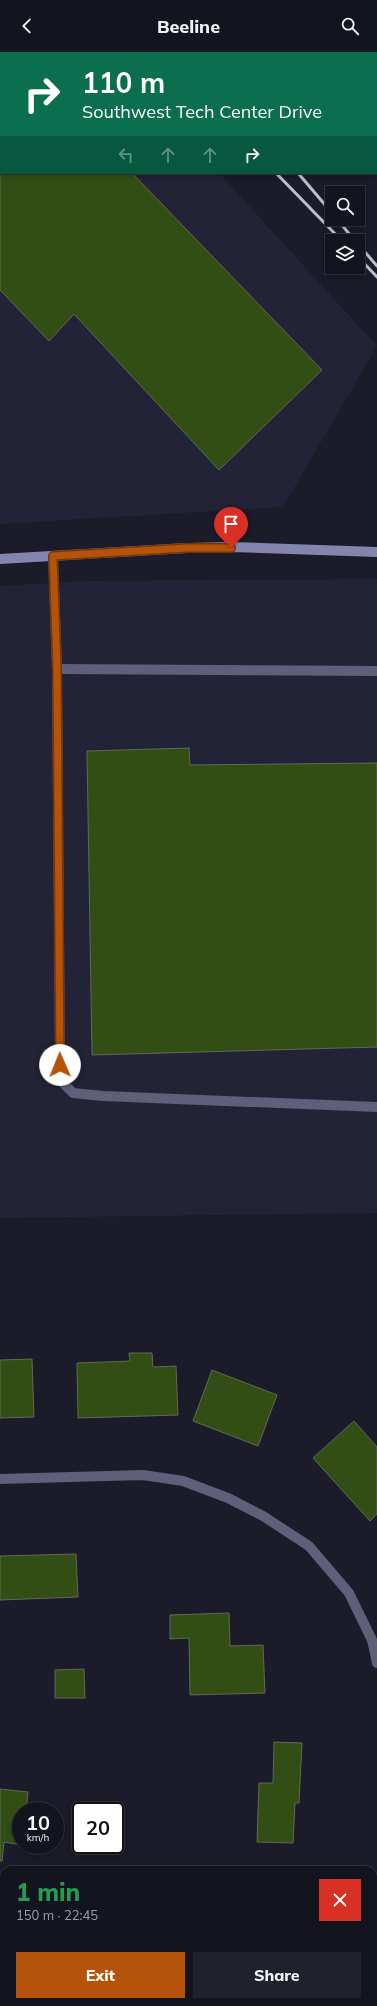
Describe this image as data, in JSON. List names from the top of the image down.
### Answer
{
  "page": {
    "header": "Beeline",
    "turn": ["110 m", "Southwest Tech Center Drive"],
    "speed": "10 km/h",
    "limit": "20",
    "heading": ["1 min", "150 m · 22:45"],
    "buttons": ["Exit", "Share"]
  }
}
